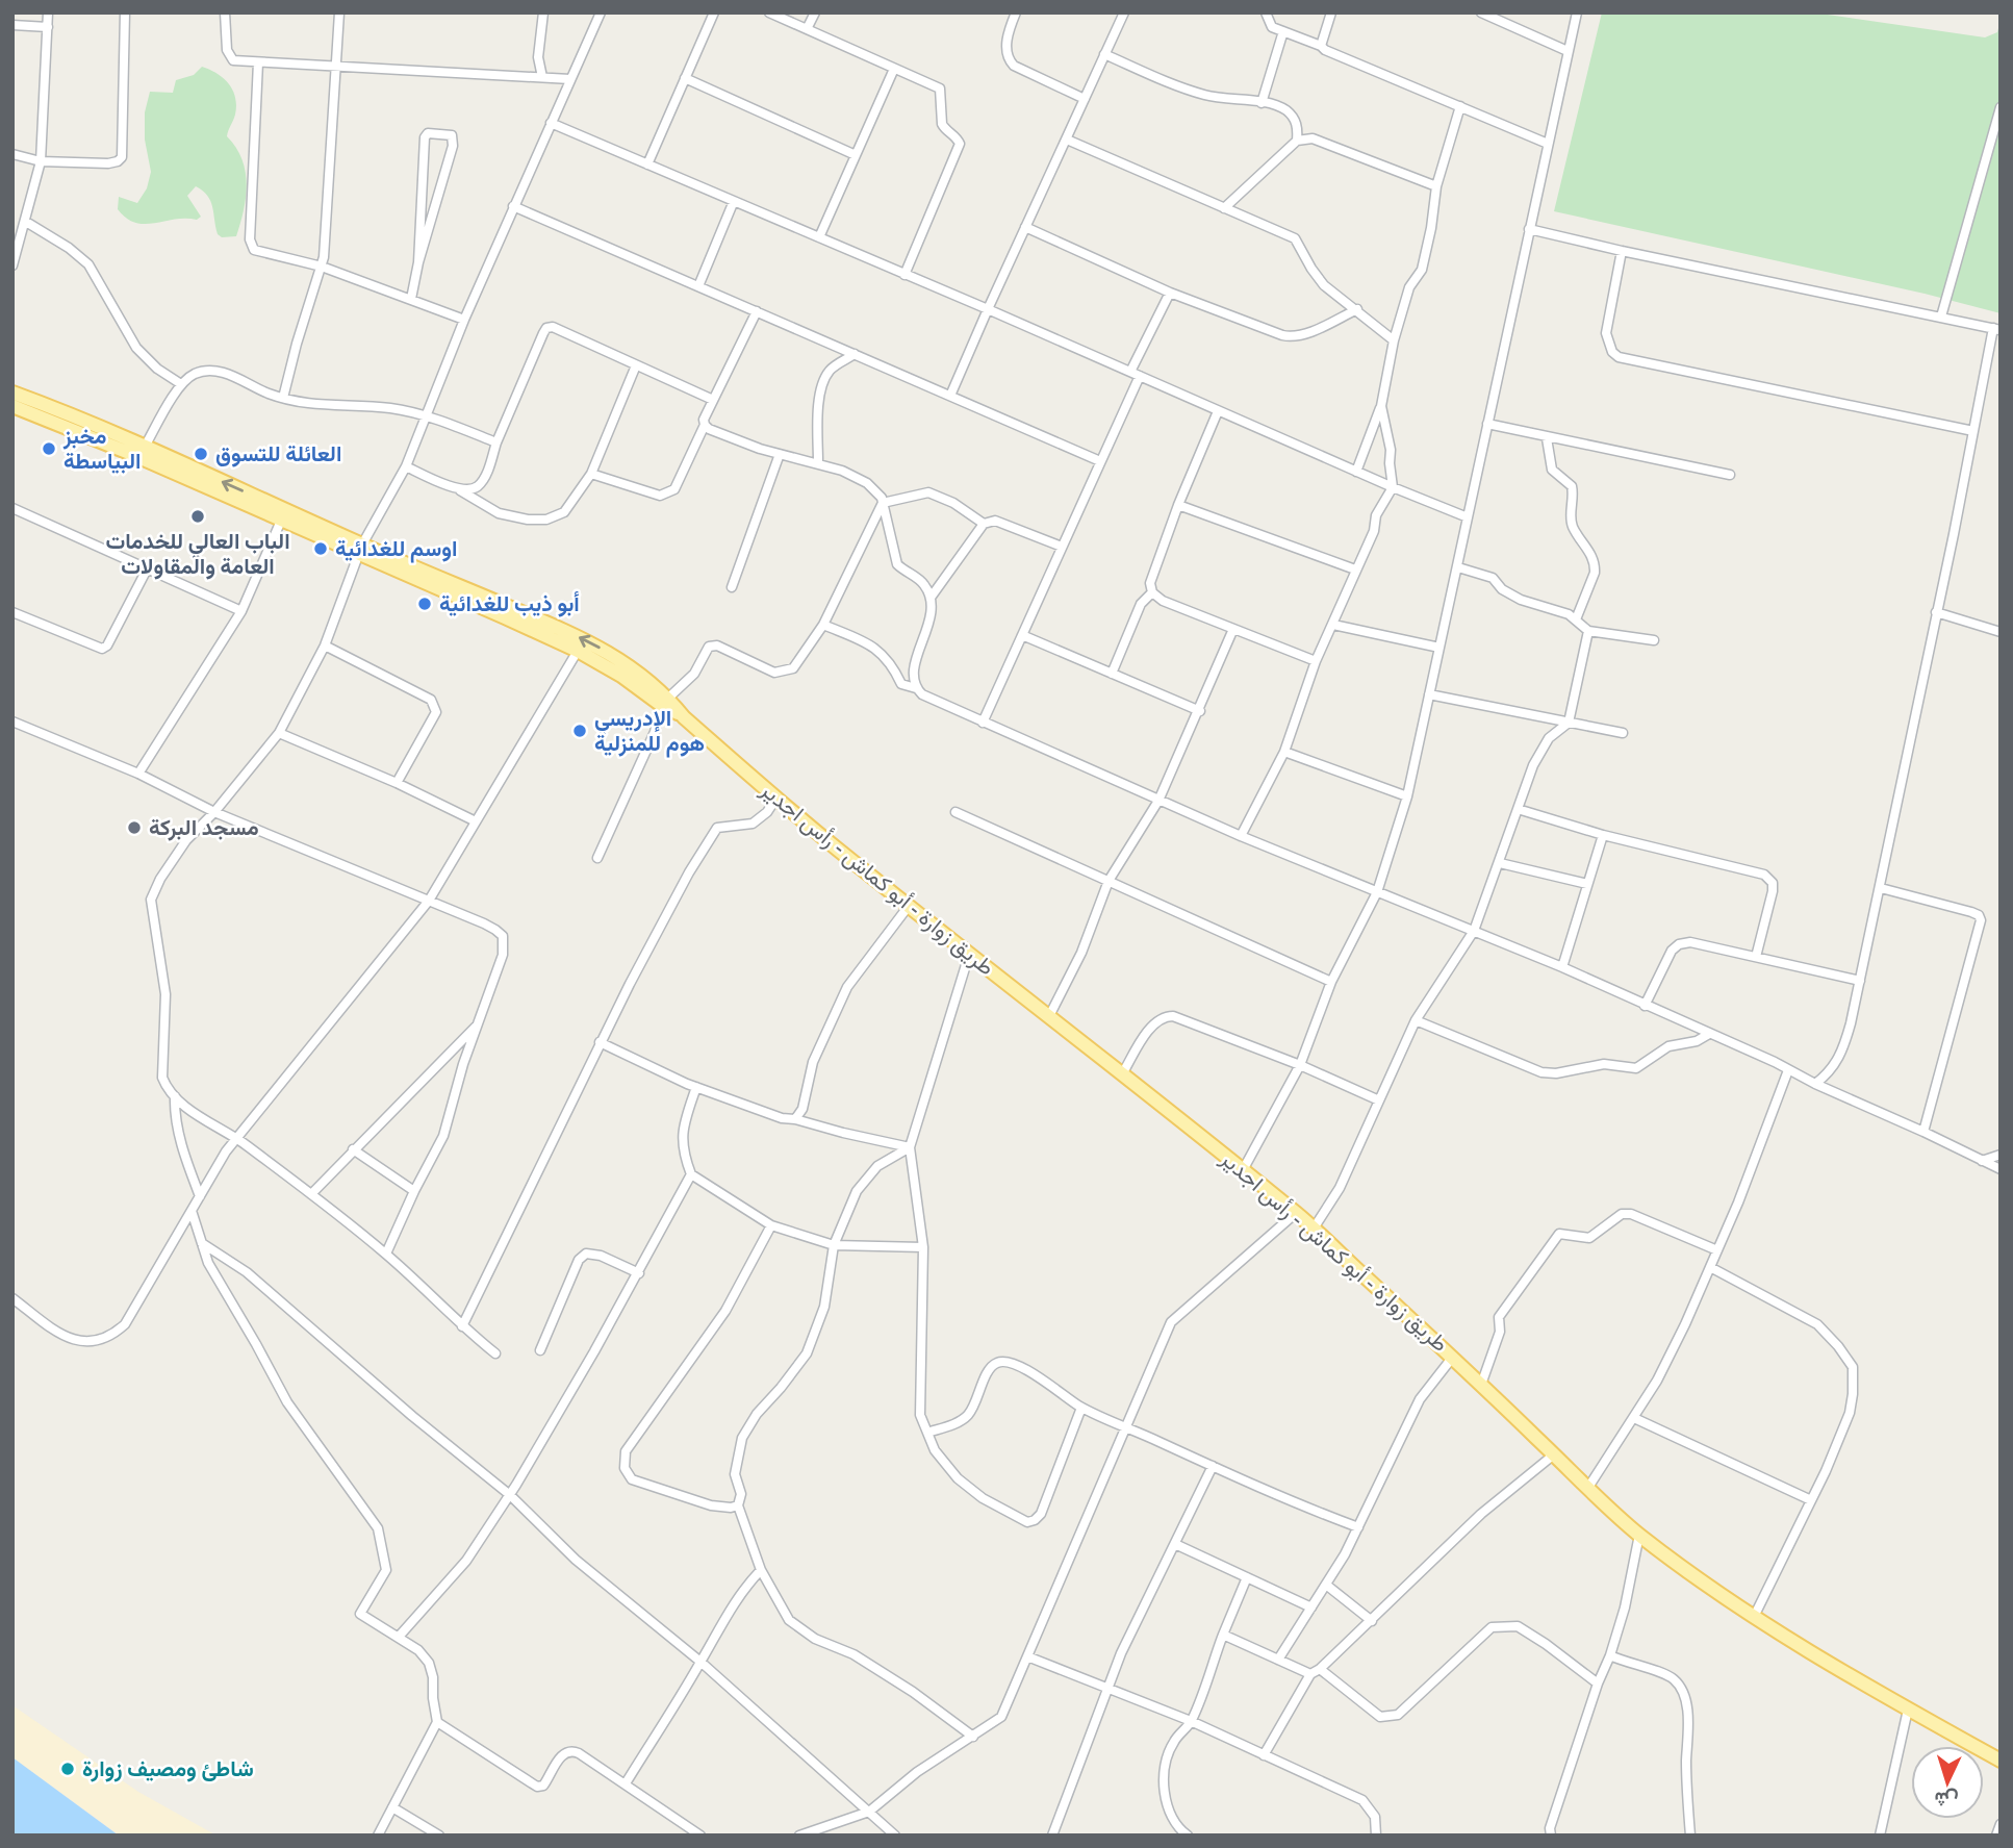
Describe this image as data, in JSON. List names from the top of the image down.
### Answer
{
  "streets": {
    "main road": ["طريق زوارة - أبو كماش - رأس اجدير"]
  },
  "places": [
    "مخبز البياسطة",
    "العائلة للتسوق",
    "الباب العالي للخدمات العامة والمقاولات",
    "اوسم للغدائية",
    "أبو ذيب للغدائية",
    "الإدريسي هوم للمنزلية",
    "مسجد البركة",
    "شاطئ ومصيف زوارة"
  ],
  "north": "bottom"
}
